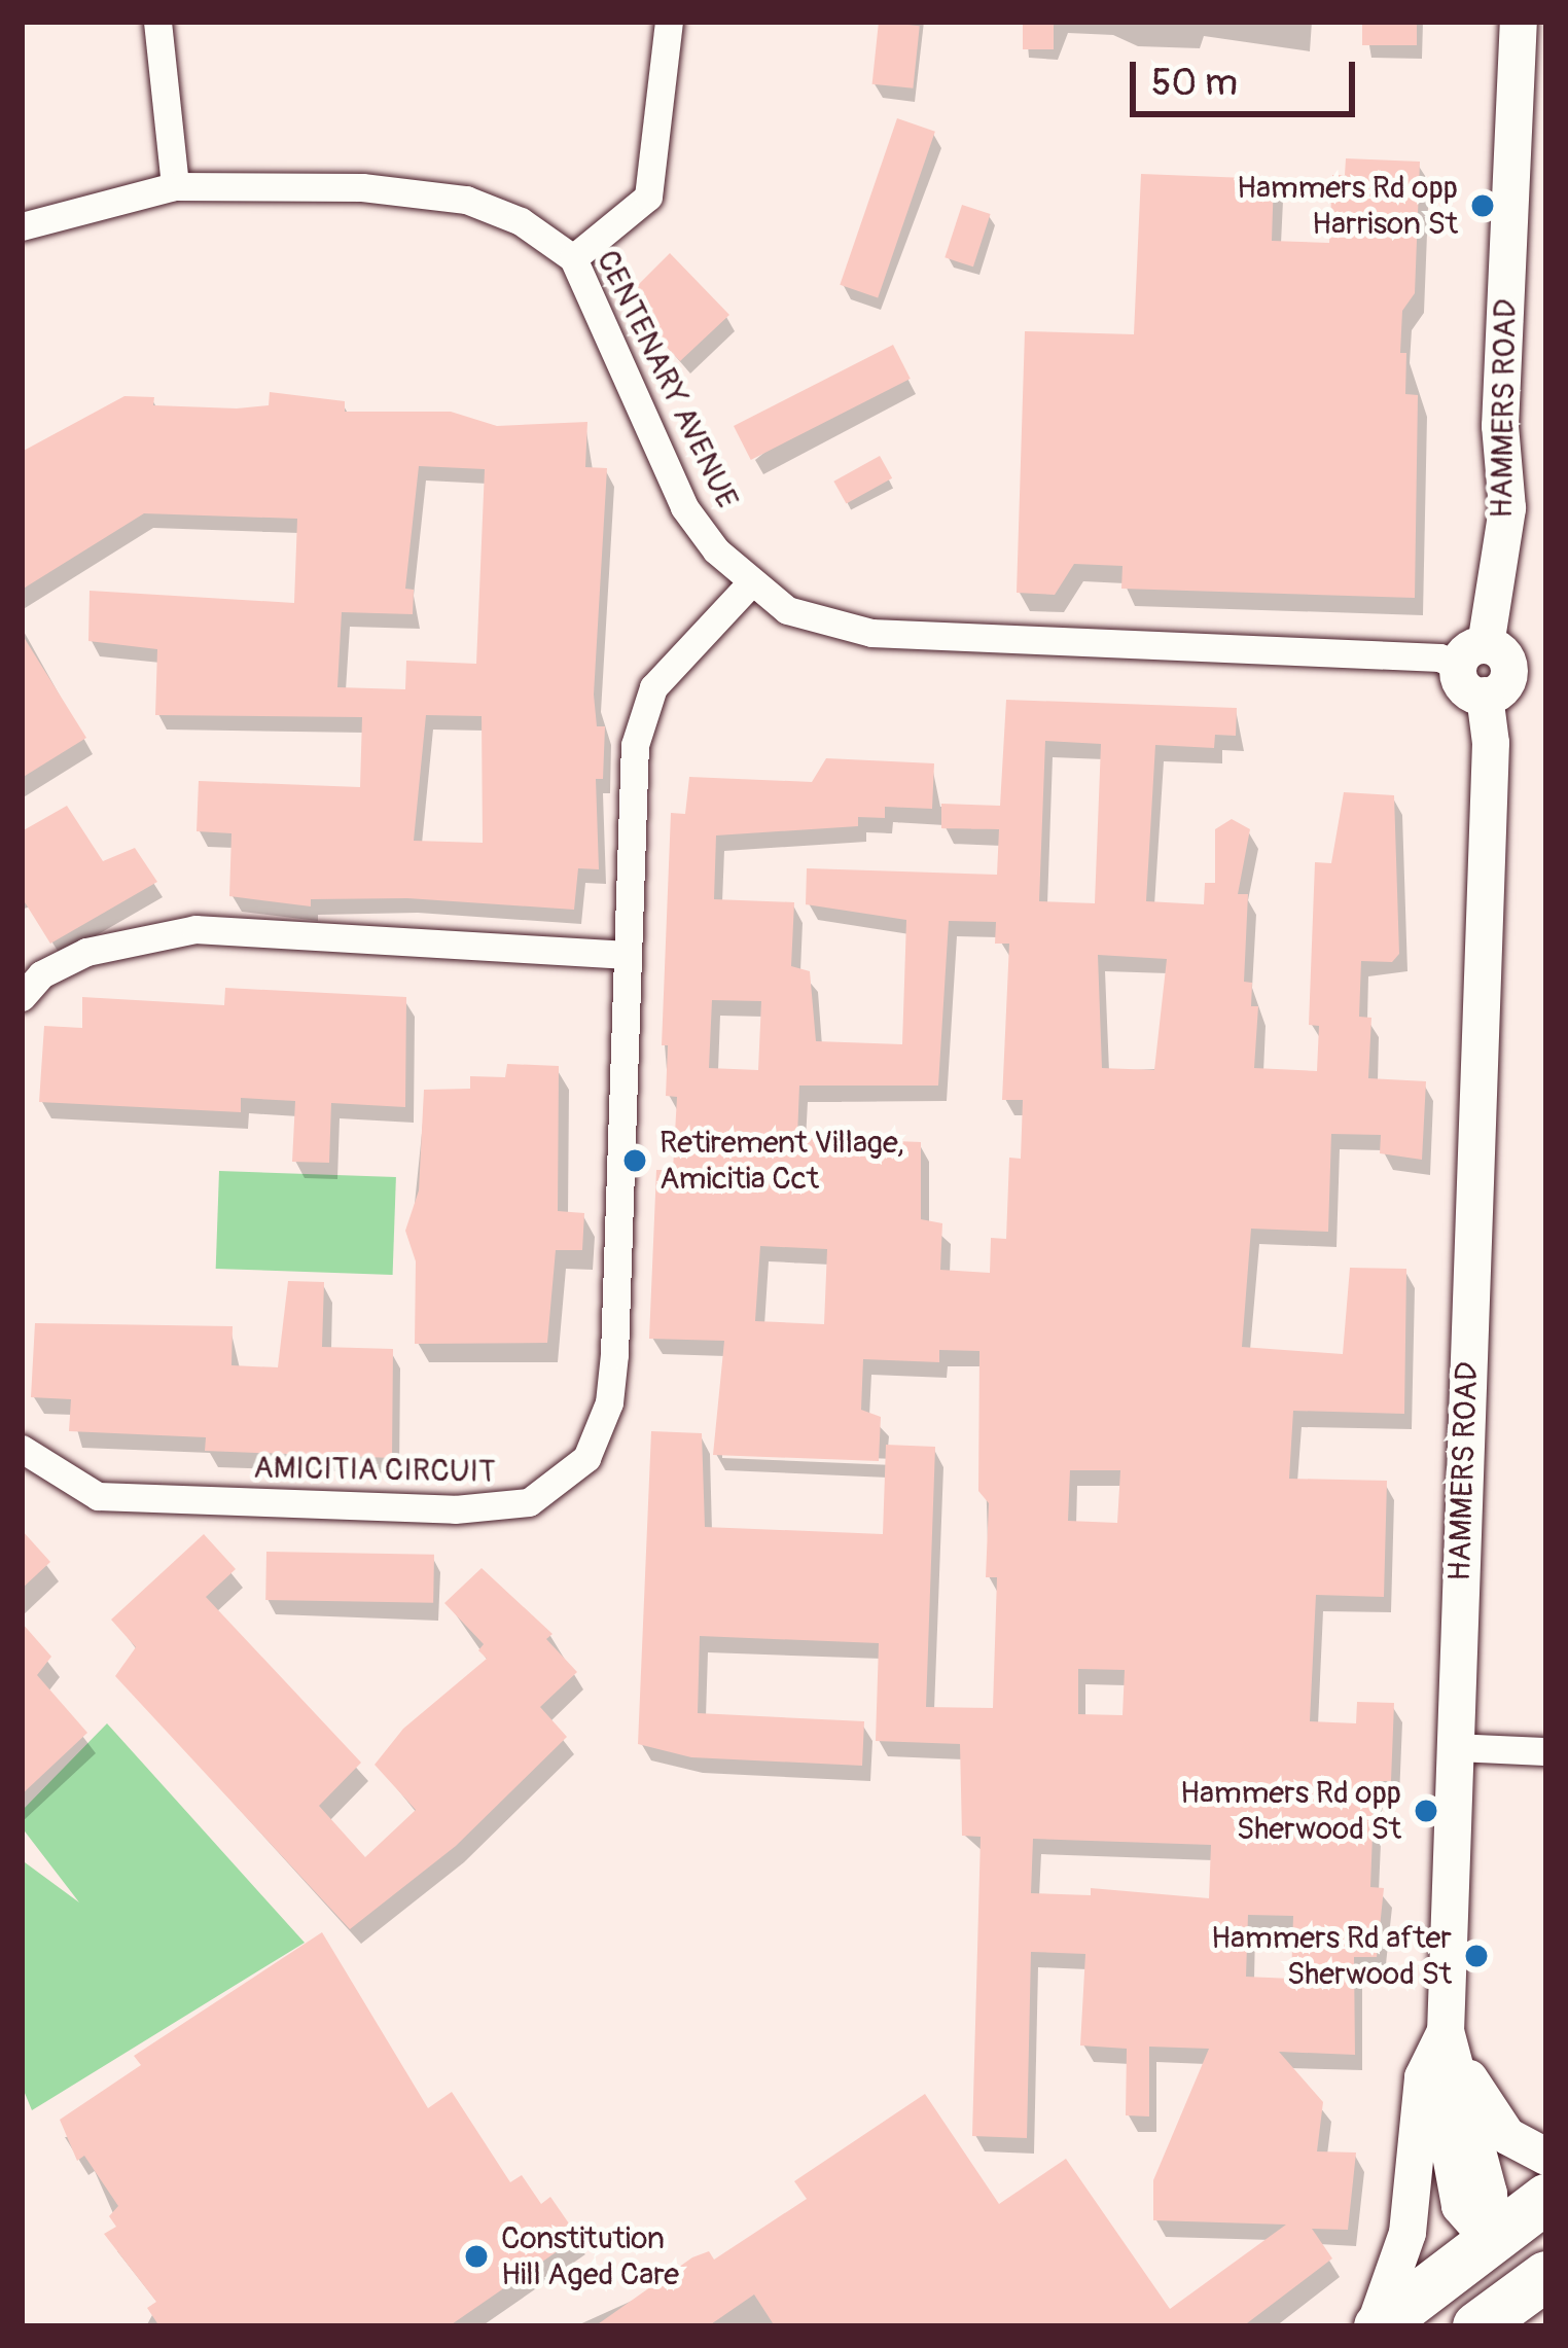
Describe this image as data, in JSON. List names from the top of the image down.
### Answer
{
  "streets": {
    "street": ["CENTENARY AVENUE", "HAMMERS ROAD", "AMICITIA CIRCUIT"]
  },
  "crossings": [
    ["CENTENARY AVENUE", "HAMMERS ROAD"],
    ["CENTENARY AVENUE", "AMICITIA CIRCUIT"]
  ],
  "places": [
    "Hammers Rd opp Harrison St",
    "Retirement Village, Amicitia Cct",
    "Hammers Rd opp Sherwood St",
    "Hammers Rd after Sherwood St",
    "Constitution Hill Aged Care"
  ],
  "scale_bar": "50 m"
}
